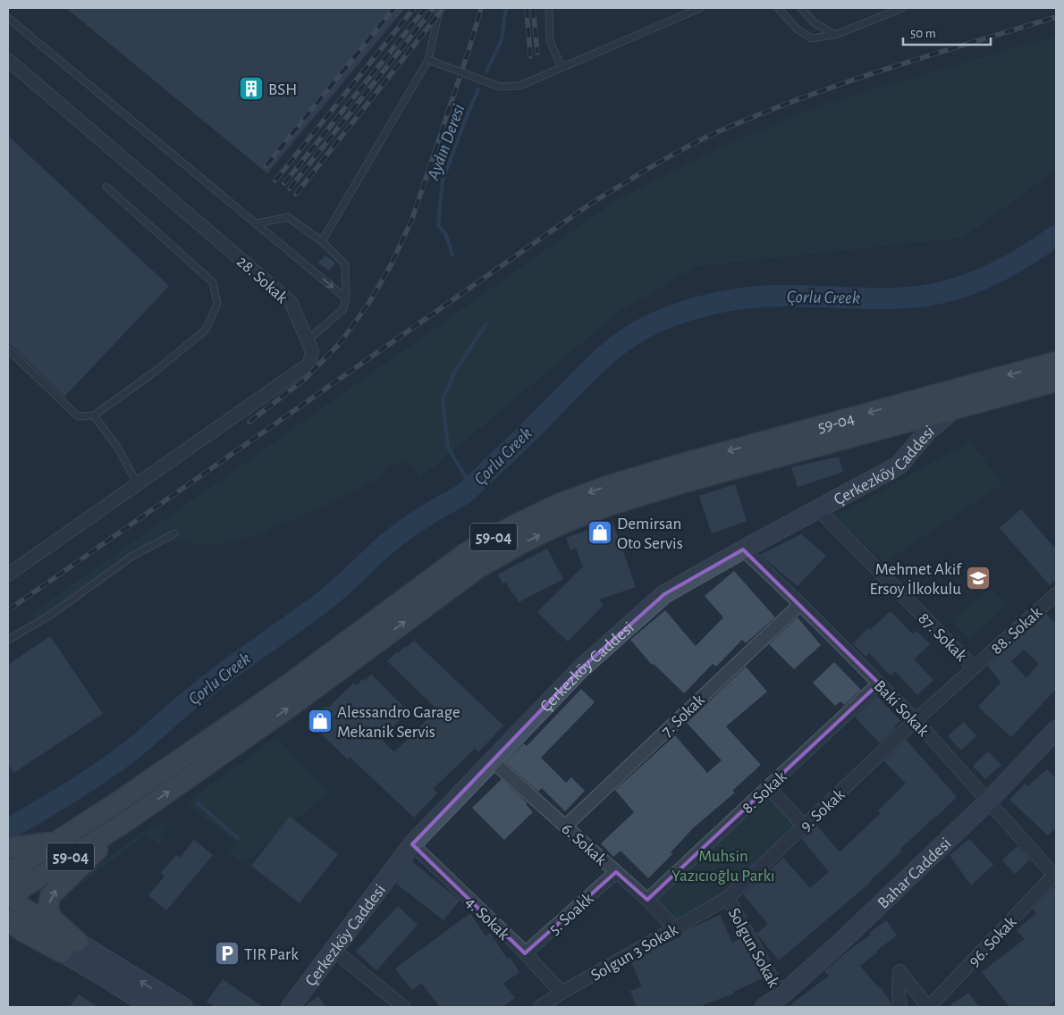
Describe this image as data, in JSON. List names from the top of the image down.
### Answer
{
  "streets": {
    "main road": ["59-04", "Çerkezköy Caddesi", "Bahar Caddesi"],
    "street": [
      "28. Sokak",
      "88. Sokak",
      "87. Sokak",
      "Baki Sokak",
      "7. Sokak",
      "8. Sokak",
      "9. Sokak",
      "6. Sokak",
      "5. Soakk",
      "4. Sokak",
      "96. Sokak",
      "Solgun Sokak",
      "Solgun 3 Sokak"
    ]
  },
  "crossings": [
    ["59-04", "Çerkezköy Caddesi"],
    ["Çerkezköy Caddesi", "87. Sokak"],
    ["Çerkezköy Caddesi", "Baki Sokak"],
    ["Çerkezköy Caddesi", "6. Sokak"],
    ["Çerkezköy Caddesi", "4. Sokak"],
    ["88. Sokak", "87. Sokak"],
    ["88. Sokak", "Baki Sokak"],
    ["88. Sokak", "9. Sokak"],
    ["Baki Sokak", "7. Sokak"],
    ["Baki Sokak", "8. Sokak"],
    ["Baki Sokak", "9. Sokak"],
    ["Baki Sokak", "Bahar Caddesi"],
    ["Baki Sokak", "96. Sokak"],
    ["7. Sokak", "6. Sokak"],
    ["8. Sokak", "6. Sokak"],
    ["9. Sokak", "Solgun Sokak"],
    ["9. Sokak", "Solgun 3 Sokak"],
    ["6. Sokak", "5. Soakk"],
    ["6. Sokak", "Solgun 3 Sokak"],
    ["Bahar Caddesi", "Solgun Sokak"],
    ["5. Soakk", "4. Sokak"],
    ["4. Sokak", "Solgun 3 Sokak"],
    ["Solgun Sokak", "Solgun 3 Sokak"]
  ],
  "water": ["Aydın Deresi", "Çorlu Creek"],
  "parks": ["Muhsin Yazıcıoğlu Parkı"],
  "places": {
    "building": ["BSH"],
    "shop": ["Demirsan Oto Servis", "Alessandro Garage Mekanik Servis"],
    "school or university": ["Mehmet Akif Ersoy İlkokulu"],
    "parking": ["TIR Park"]
  },
  "scale_bar": "50 m"
}
